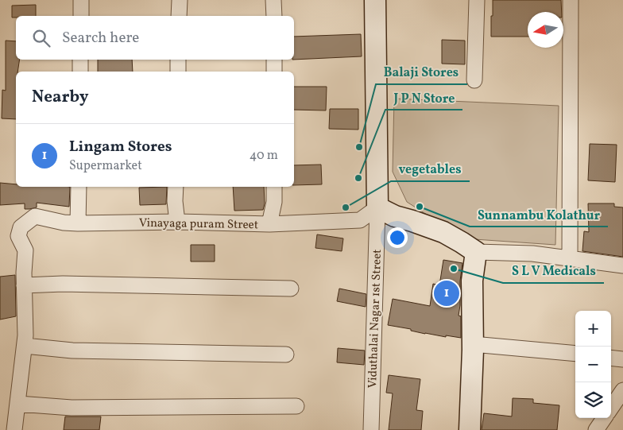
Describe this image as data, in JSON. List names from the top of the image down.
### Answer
{
  "streets": {
    "street": ["Vinayaga puram Street", "Viduthalai Nagar 1st Street"]
  },
  "crossings": [
    ["Vinayaga puram Street", "Viduthalai Nagar 1st Street"]
  ],
  "places": [
    "Balaji Stores",
    "J P N Store",
    "Sunnambu Kolathur",
    "vegetables",
    "S L V Medicals"
  ],
  "north": "left",
  "page": {
    "search": "Search here",
    "heading": "Nearby",
    "list": [
      {
        "mark": "1",
        "name": "Lingam Stores",
        "note": "Supermarket",
        "value": "40 m"
      }
    ],
    "pins": "1",
    "map_buttons": ["+", "−"]
  }
}
